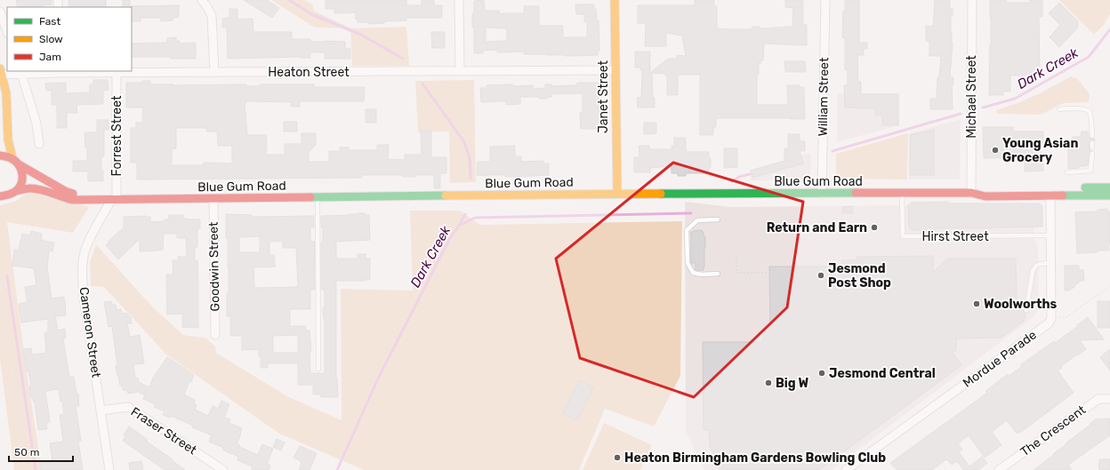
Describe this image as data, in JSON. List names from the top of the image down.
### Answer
{
  "streets": {
    "main road": ["Janet Street", "Blue Gum Road"],
    "street": [
      "Heaton Street",
      "William Street",
      "Michael Street",
      "Forrest Street",
      "Goodwin Street",
      "Cameron Street",
      "Mordue Parade",
      "Fraser Street",
      "The Crescent"
    ],
    "lane": ["Hirst Street"]
  },
  "crossings": [
    ["Heaton Street", "Janet Street"],
    ["Heaton Street", "Forrest Street"],
    ["Janet Street", "Blue Gum Road"],
    ["William Street", "Blue Gum Road"],
    ["Michael Street", "Blue Gum Road"],
    ["Forrest Street", "Blue Gum Road"],
    ["Forrest Street", "Cameron Street"],
    ["Blue Gum Road", "Hirst Street"],
    ["Blue Gum Road", "Goodwin Street"],
    ["Blue Gum Road", "Cameron Street"],
    ["Cameron Street", "Fraser Street"]
  ],
  "water": ["Dark Creek"],
  "places": [
    "Young Asian Grocery",
    "Return and Earn",
    "Jesmond Post Shop",
    "Woolworths",
    "Jesmond Central",
    "Big W",
    "Heaton Birmingham Gardens Bowling Club"
  ],
  "legend": ["Fast", "Slow", "Jam"],
  "scale_bar": "50 m"
}
